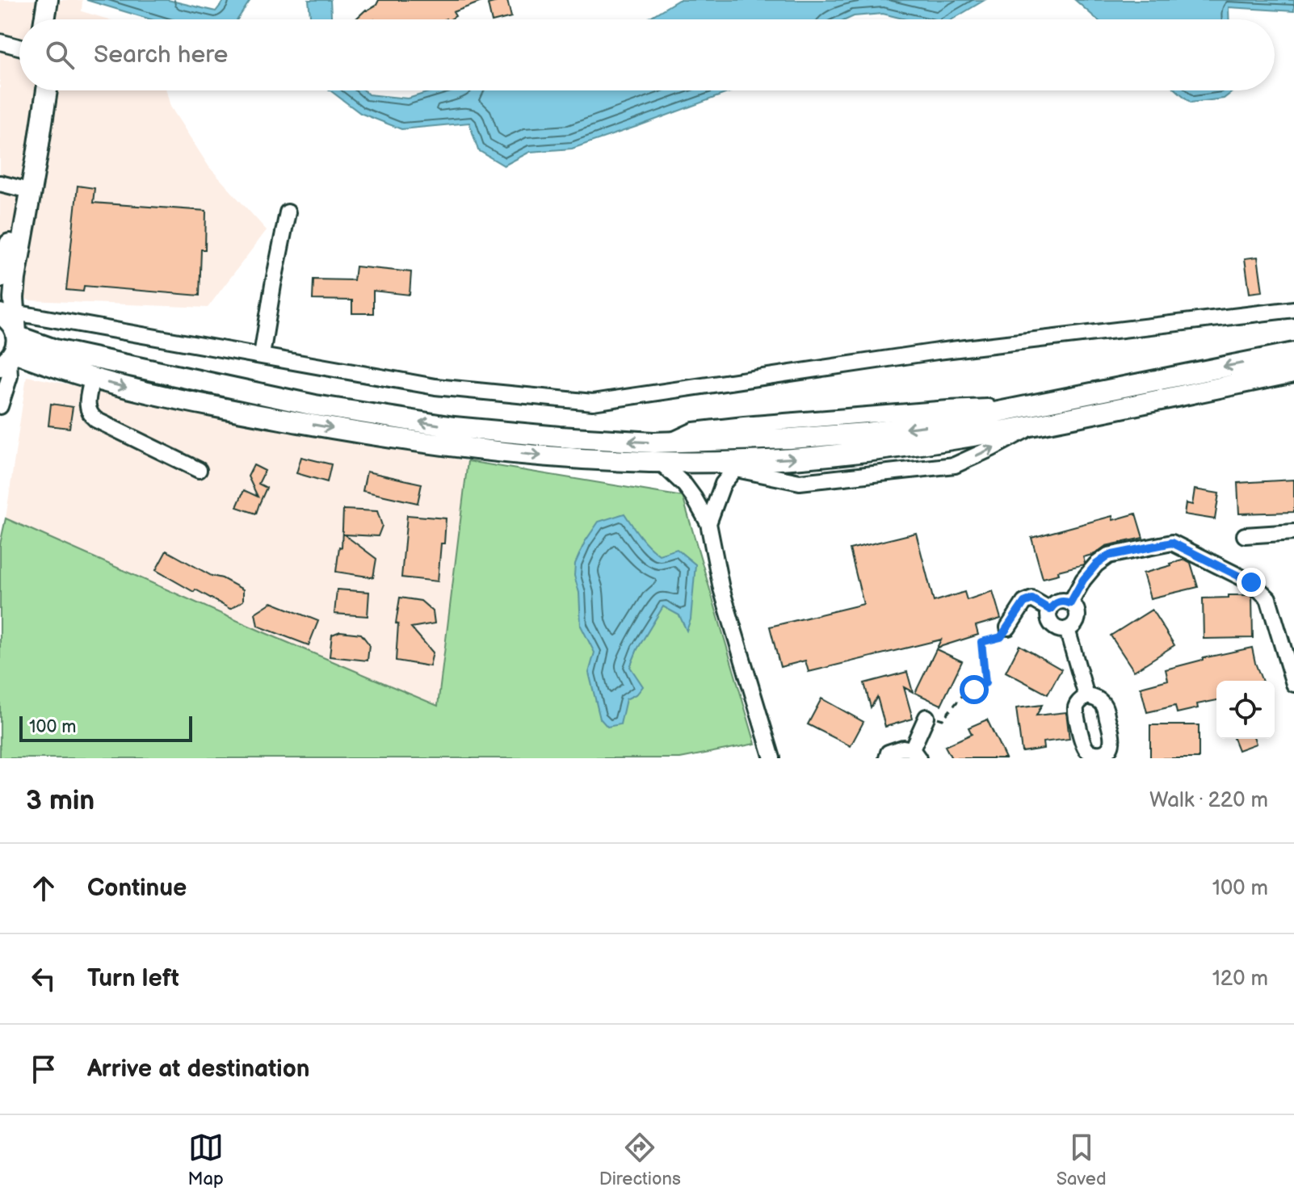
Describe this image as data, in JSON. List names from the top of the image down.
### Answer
{
  "scale_bar": "100 m",
  "page": {
    "search": "Search here",
    "scale": "100 m",
    "heading": ["3 min", "Walk · 220 m"],
    "list": [
      ["Continue", "100 m"],
      ["Turn left", "120 m"],
      "Arrive at destination"
    ],
    "nav": ["Map", "Directions", "Saved"]
  }
}
